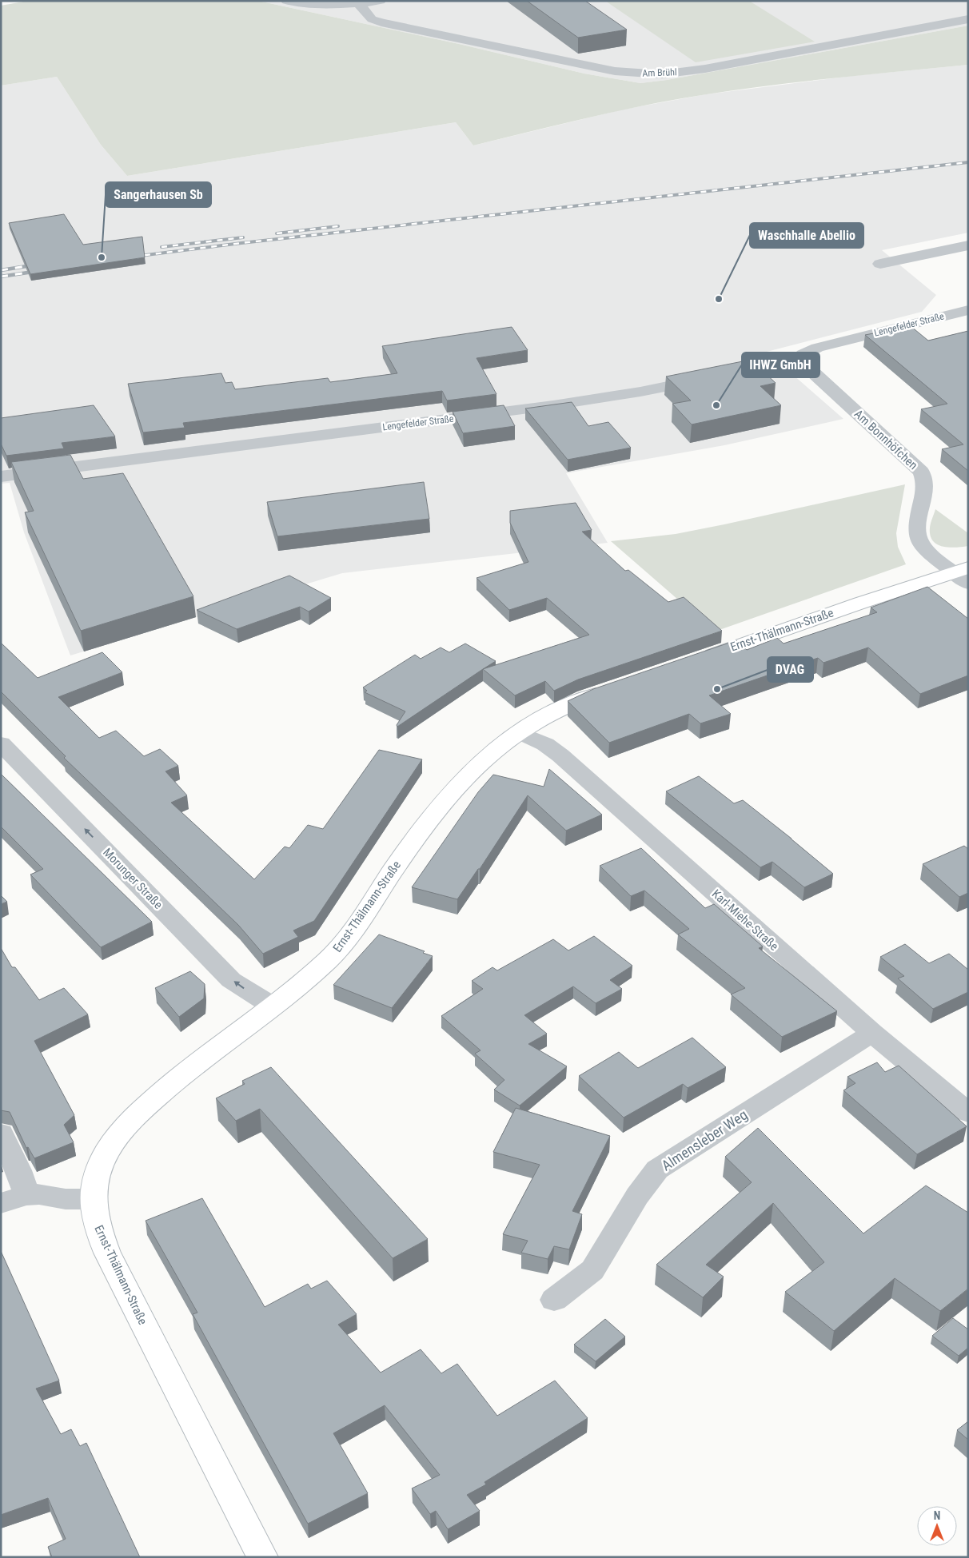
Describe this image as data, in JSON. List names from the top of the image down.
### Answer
{
  "streets": {
    "street": [
      "Am Brühl",
      "Lengefelder Straße",
      "Am Bonnhöfchen",
      "Ernst-Thälmann-Straße",
      "Morunger Straße",
      "Karl-Miehe-Straße",
      "Almensleber Weg"
    ]
  },
  "crossings": [
    ["Lengefelder Straße", "Am Bonnhöfchen"],
    ["Am Bonnhöfchen", "Ernst-Thälmann-Straße"],
    ["Ernst-Thälmann-Straße", "Morunger Straße"],
    ["Ernst-Thälmann-Straße", "Karl-Miehe-Straße"],
    ["Karl-Miehe-Straße", "Almensleber Weg"]
  ],
  "one_way": ["Morunger Straße"],
  "places": [
    "Sangerhausen Sb",
    "Waschhalle Abellio",
    "IHWZ GmbH",
    "DVAG"
  ],
  "north": "top"
}
